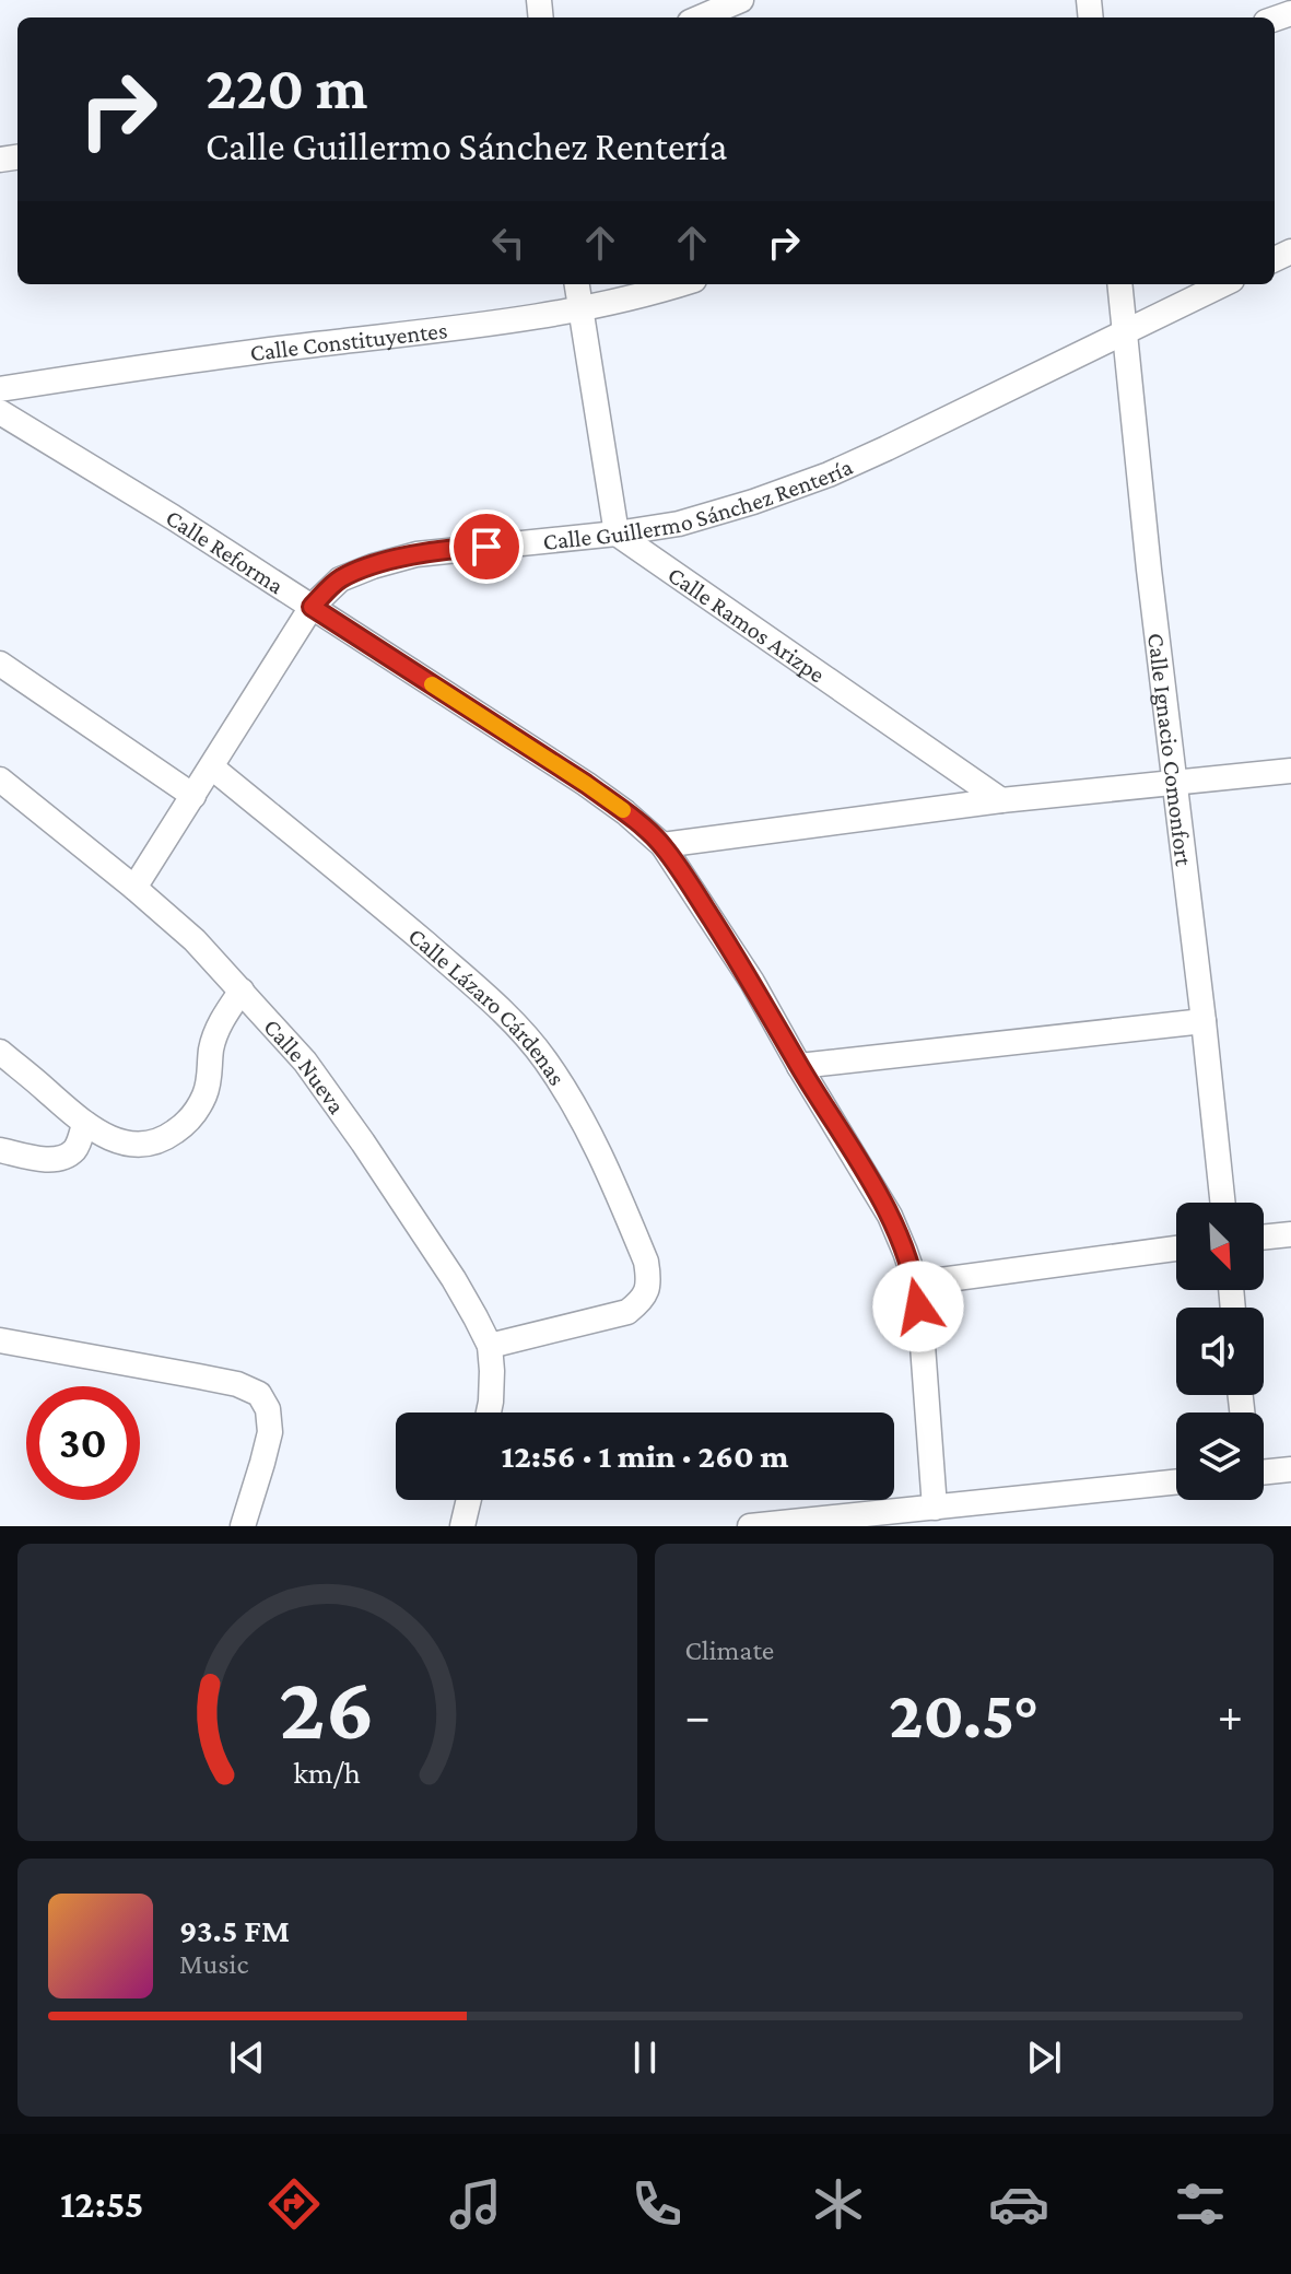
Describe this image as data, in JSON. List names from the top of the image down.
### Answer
{
  "streets": {
    "street": [
      "Calle Constituyentes",
      "Calle Guillermo Sánchez Rentería",
      "Calle Reforma",
      "Calle Ramos Arizpe",
      "Calle Ignacio Comonfort",
      "Calle Lázaro Cárdenas",
      "Calle Nueva"
    ]
  },
  "crossings": [
    ["Calle Guillermo Sánchez Rentería", "Calle Reforma"],
    ["Calle Guillermo Sánchez Rentería", "Calle Ramos Arizpe"],
    ["Calle Guillermo Sánchez Rentería", "Calle Ignacio Comonfort"],
    ["Calle Guillermo Sánchez Rentería", "Calle Lázaro Cárdenas"],
    ["Calle Guillermo Sánchez Rentería", "Calle Nueva"],
    ["Calle Lázaro Cárdenas", "Calle Nueva"]
  ],
  "north": "bottom right",
  "page": {
    "turn": ["220 m", "Calle Guillermo Sánchez Rentería"],
    "limit": "30",
    "trip": "12:56 · 1 min · 260 m",
    "tile": "Climate",
    "heat": ["−", "20.5°", "+"],
    "song": ["93.5 FM", "Music"],
    "tabs": "12:55",
    "gauge": ["26", "km/h"]
  }
}
